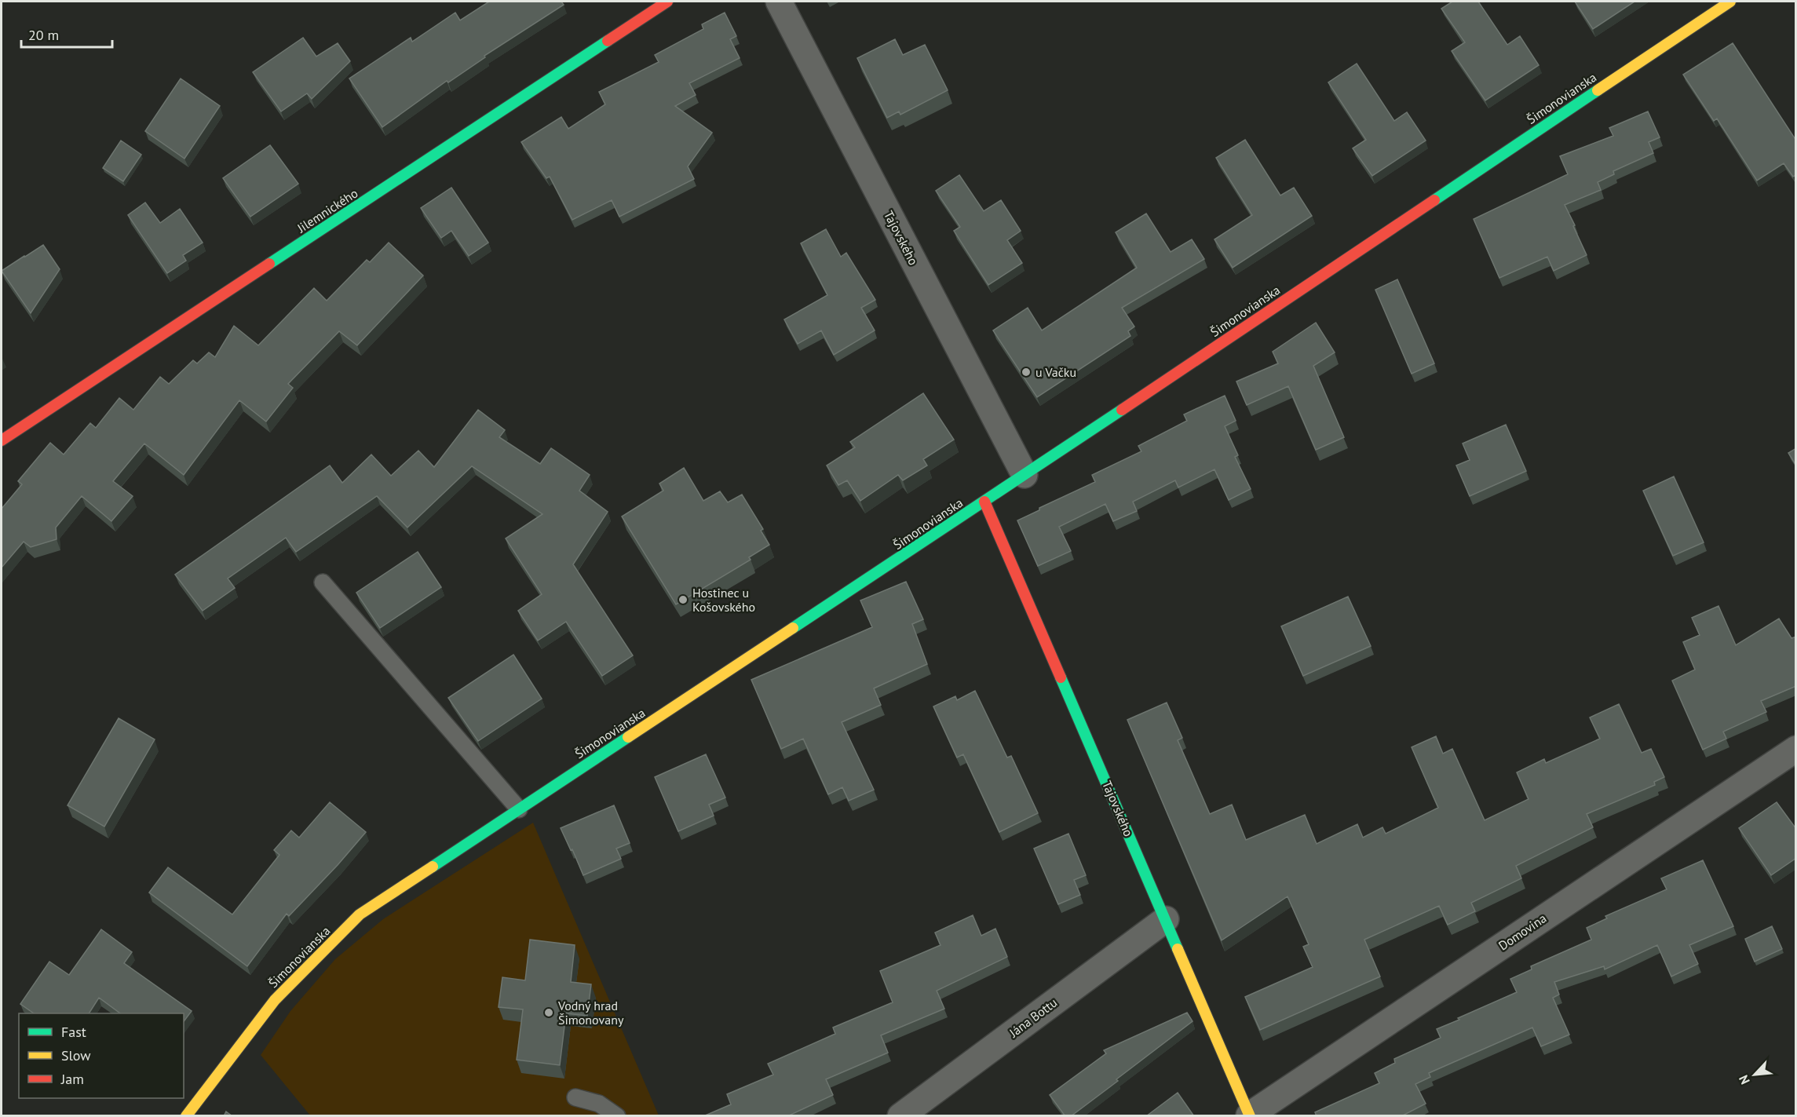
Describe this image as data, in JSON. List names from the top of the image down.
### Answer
{
  "streets": {
    "street": [
      "Šimonovianska",
      "Jilemnického",
      "Tajovského",
      "Domovina",
      "Jána Bottu"
    ]
  },
  "crossings": [
    ["Šimonovianska", "Tajovského"],
    ["Tajovského", "Domovina"],
    ["Tajovského", "Jána Bottu"]
  ],
  "places": ["u Vačku", "Hostinec u Košovského", "Vodný hrad Šimonovany"],
  "legend": ["Fast", "Slow", "Jam"],
  "scale_bar": "20 m",
  "north": "bottom left"
}
